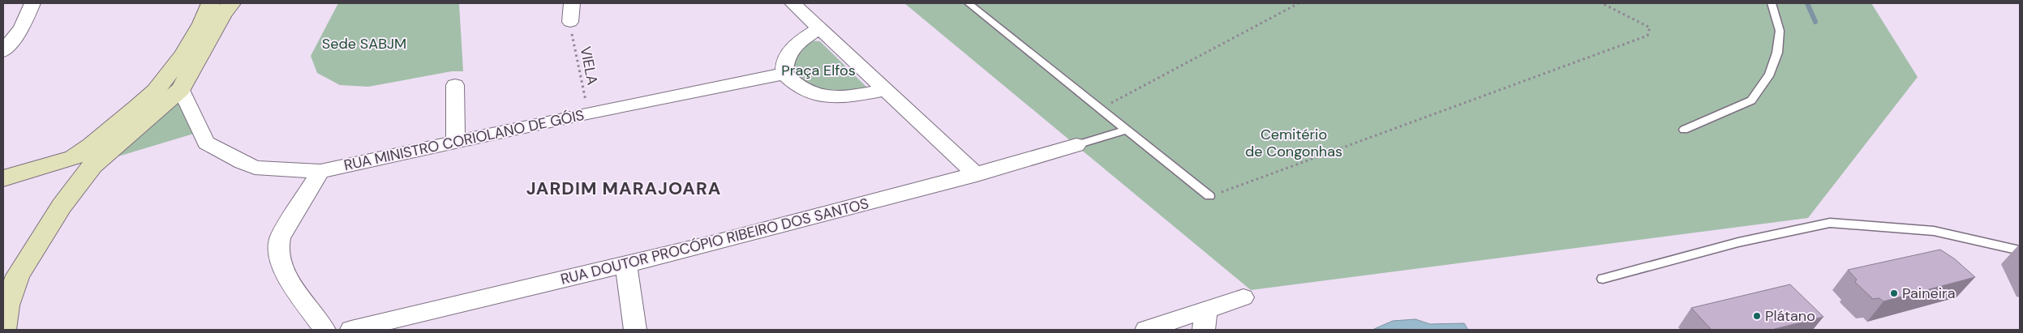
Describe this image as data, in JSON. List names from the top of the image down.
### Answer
{
  "streets": {
    "street": ["RUA MINISTRO CORIOLANO DE GÓIS", "RUA DOUTOR PROCÓPIO RIBEIRO DOS SANTOS"],
    "path": ["VIELA"]
  },
  "crossings": [
    ["VIELA", "RUA MINISTRO CORIOLANO DE GÓIS"]
  ],
  "districts": ["JARDIM MARAJOARA"],
  "parks": ["Sede SABJM", "Praça Elfos", "Cemitério de Congonhas"],
  "places": ["Paineira", "Plátano"]
}
